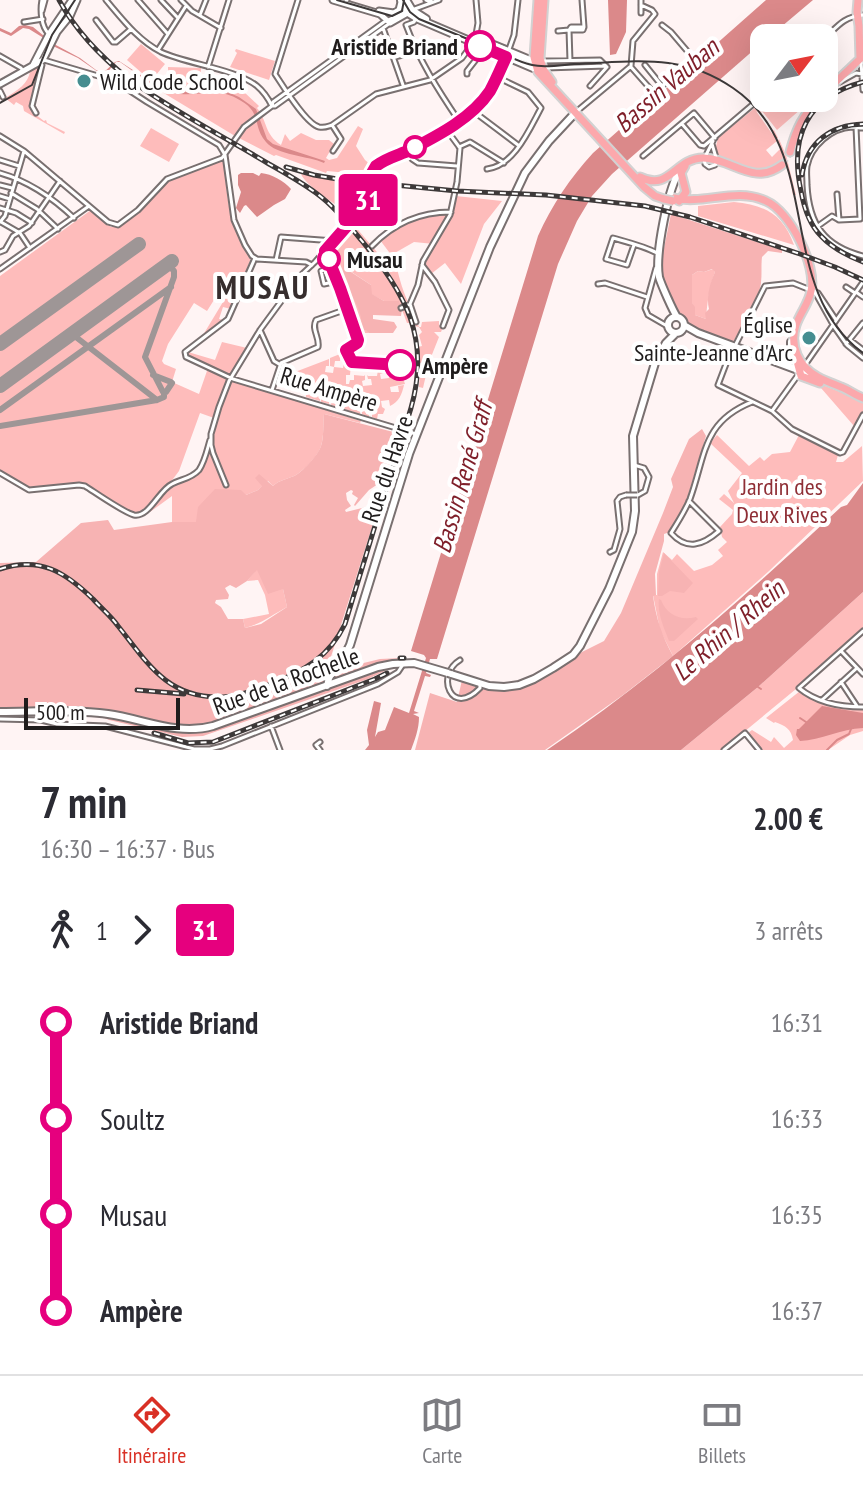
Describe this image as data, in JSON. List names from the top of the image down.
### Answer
{
  "streets": {
    "main road": ["Rue du Havre", "Rue de la Rochelle"],
    "street": ["Rue Ampère"]
  },
  "crossings": [
    ["Rue Ampère", "Rue du Havre"],
    ["Rue du Havre", "Rue de la Rochelle"]
  ],
  "districts": ["MUSAU"],
  "water": ["Bassin Vauban", "Bassin René Graff", "Le Rhin / Rhein"],
  "parks": ["Jardin des Deux Rives"],
  "places": [
    "Aristide Briand",
    "Wild Code School",
    "Musau",
    "Église Sainte-Jeanne d'Arc",
    "Ampère"
  ],
  "lines": ["bus line 31"],
  "scale_bar": "500 m",
  "north": "top right",
  "page": {
    "on_map": "31",
    "scale": "500 m",
    "heading": ["7 min", "16:30 – 16:37 · Bus", "2.00 €"],
    "legs": ["1", "31", "3 arrêts"],
    "list": [
      {
        "name": "Aristide Briand",
        "value": "16:31"
      },
      {
        "name": "Soultz",
        "value": "16:33"
      },
      {
        "name": "Musau",
        "value": "16:35"
      },
      {
        "name": "Ampère",
        "value": "16:37"
      }
    ],
    "tabs": ["Itinéraire", "Carte", "Billets"]
  }
}
